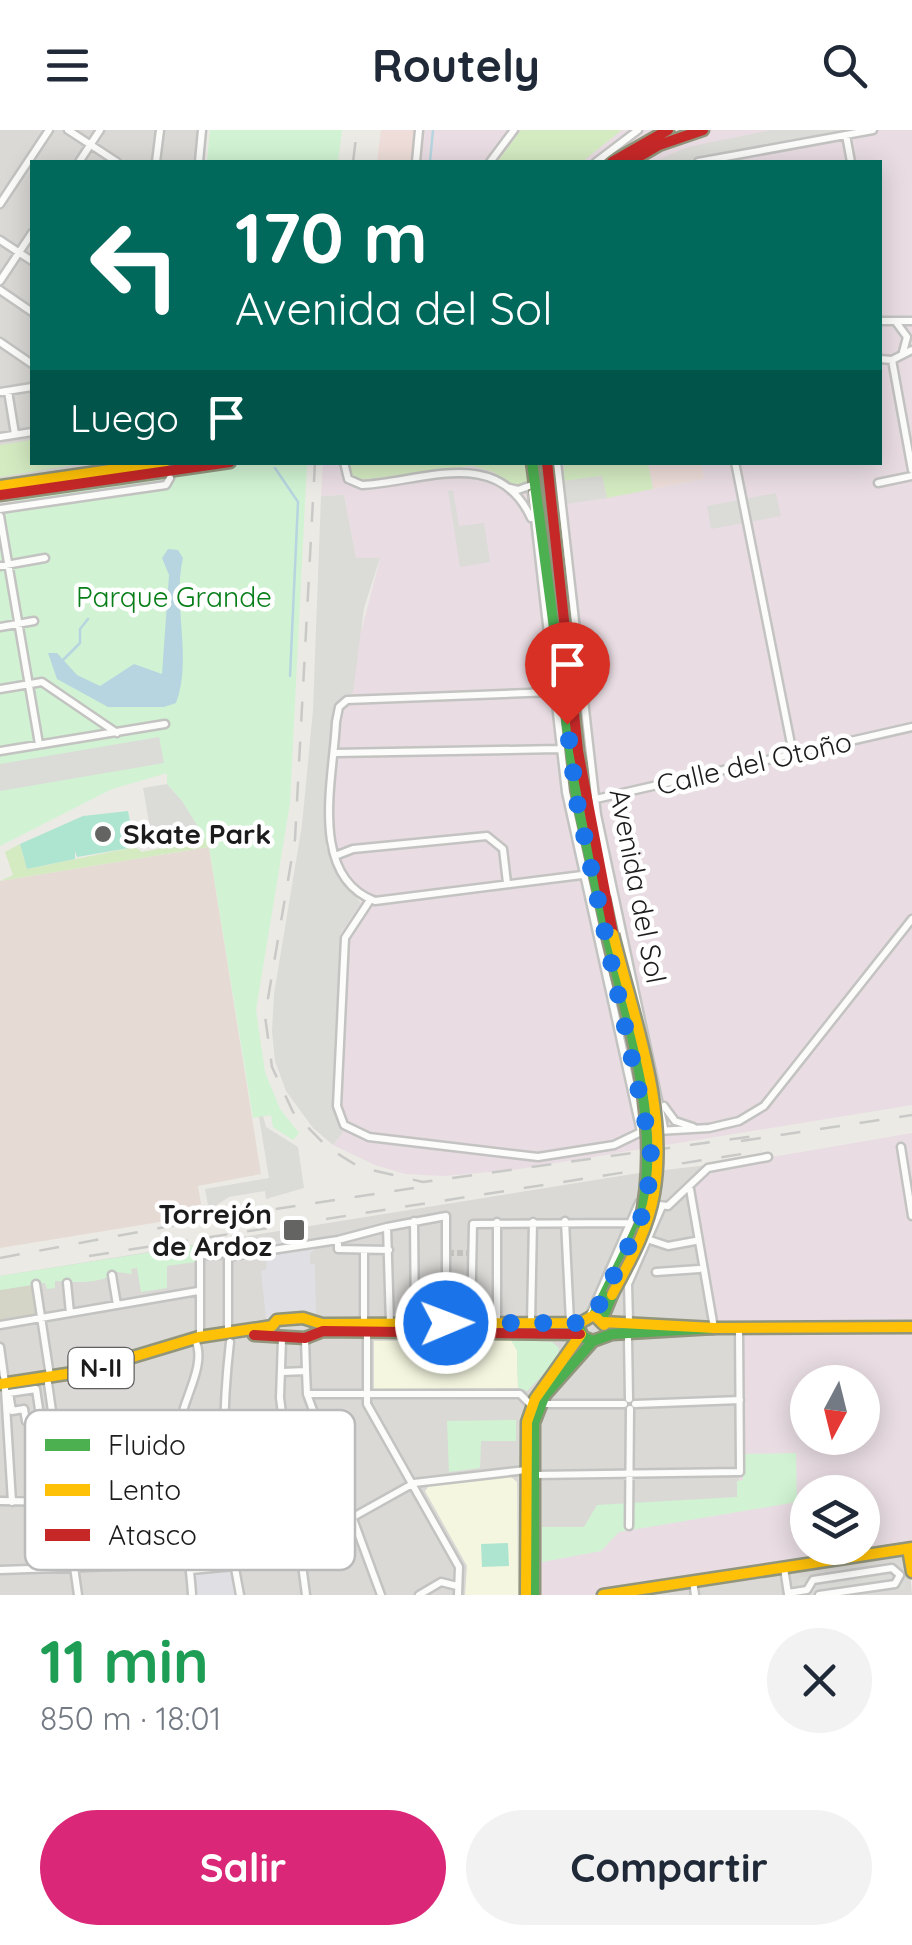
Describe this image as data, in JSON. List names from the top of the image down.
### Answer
{
  "streets": {
    "main road": ["Avenida del Sol", "N-II"],
    "street": ["Calle del Otoño"]
  },
  "crossings": [
    ["Calle del Otoño", "Avenida del Sol"]
  ],
  "parks": ["Parque Grande"],
  "places": {
    "other": ["Skate Park"],
    "transit": ["Torrejón de Ardoz"]
  },
  "legend": ["Fluido", "Lento", "Atasco"],
  "north": "bottom",
  "page": {
    "header": "Routely",
    "turn": ["170 m", "Avenida del Sol"],
    "then": "Luego",
    "heading": ["11 min", "850 m · 18:01"],
    "buttons": ["Salir", "Compartir"]
  }
}
